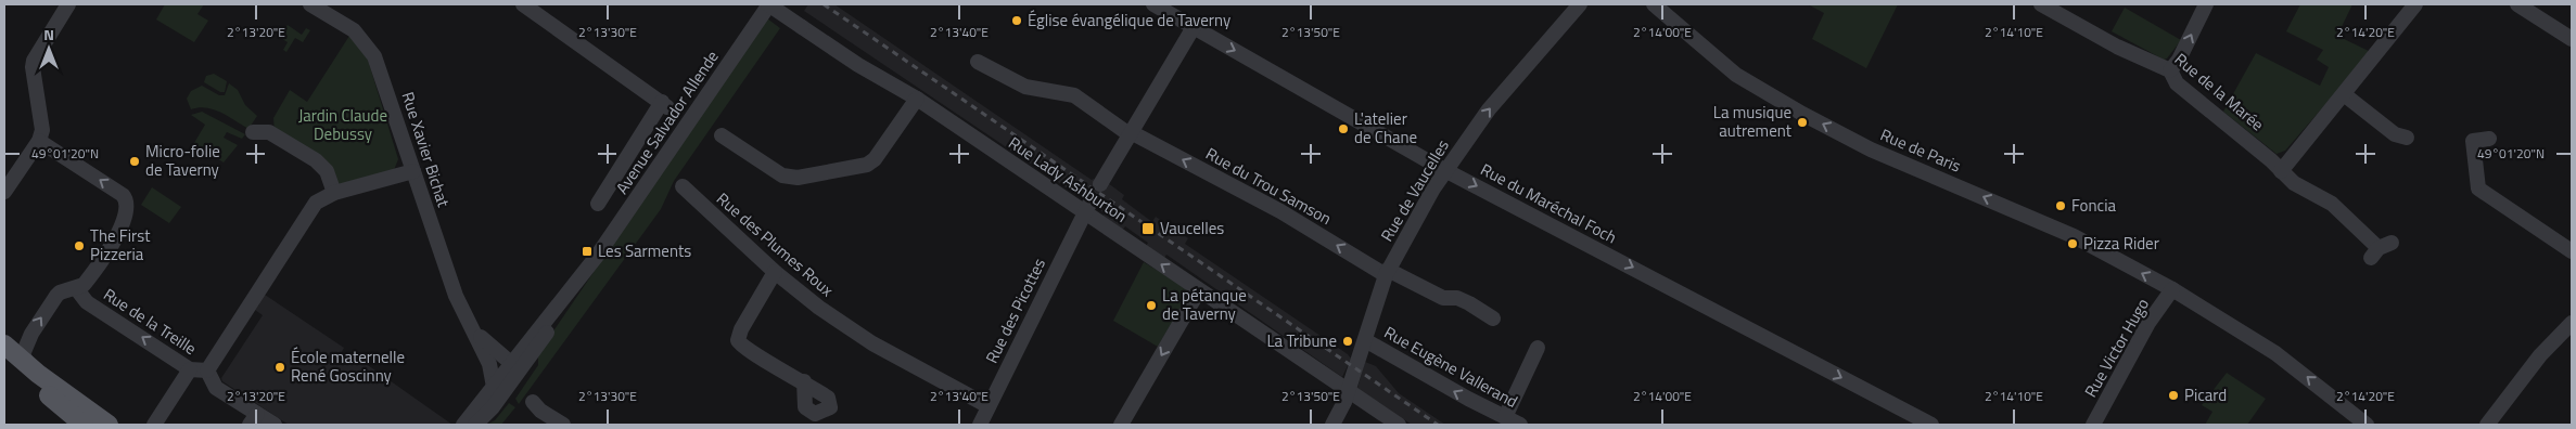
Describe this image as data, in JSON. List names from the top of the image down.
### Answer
{
  "streets": {
    "street": [
      "Rue de la Marée",
      "Avenue Salvador Allende",
      "Rue Xavier Bichat",
      "Rue de Paris",
      "Rue Lady Ashburton",
      "Rue du Trou Samson",
      "Rue de Vaucelles",
      "Rue du Maréchal Foch",
      "Rue des Plumes Roux",
      "Rue des Picottes",
      "Rue de la Treille",
      "Rue Victor Hugo",
      "Rue Eugène Vallerand"
    ]
  },
  "crossings": [
    ["Avenue Salvador Allende", "Rue Xavier Bichat"],
    ["Avenue Salvador Allende", "Rue Lady Ashburton"],
    ["Rue de Paris", "Rue Victor Hugo"],
    ["Rue Lady Ashburton", "Rue de Vaucelles"],
    ["Rue Lady Ashburton", "Rue des Picottes"],
    ["Rue du Trou Samson", "Rue de Vaucelles"],
    ["Rue de Vaucelles", "Rue du Maréchal Foch"],
    ["Rue de Vaucelles", "Rue Eugène Vallerand"],
    ["Rue des Plumes Roux", "Rue des Picottes"]
  ],
  "one_way": [
    "Rue de Paris",
    "Rue du Trou Samson",
    "Rue de Vaucelles",
    "Rue du Maréchal Foch",
    "Rue Eugène Vallerand"
  ],
  "parks": ["Jardin Claude Debussy"],
  "places": {
    "other": [
      "Église évangélique de Taverny",
      "La musique autrement",
      "L'atelier de Chane",
      "Micro-folie de Taverny",
      "Foncia",
      "Pizza Rider",
      "The First Pizzeria",
      "La pétanque de Taverny",
      "La Tribune",
      "École maternelle René Goscinny",
      "Picard"
    ],
    "transit": ["Vaucelles", "Les Sarments"]
  },
  "north": "top",
  "coordinates": [
    "2°13'20\"E",
    "2°13'30\"E",
    "2°13'40\"E",
    "2°13'50\"E",
    "2°14'00\"E",
    "2°14'10\"E",
    "2°14'20\"E",
    "49°01'20\"N"
  ]
}
